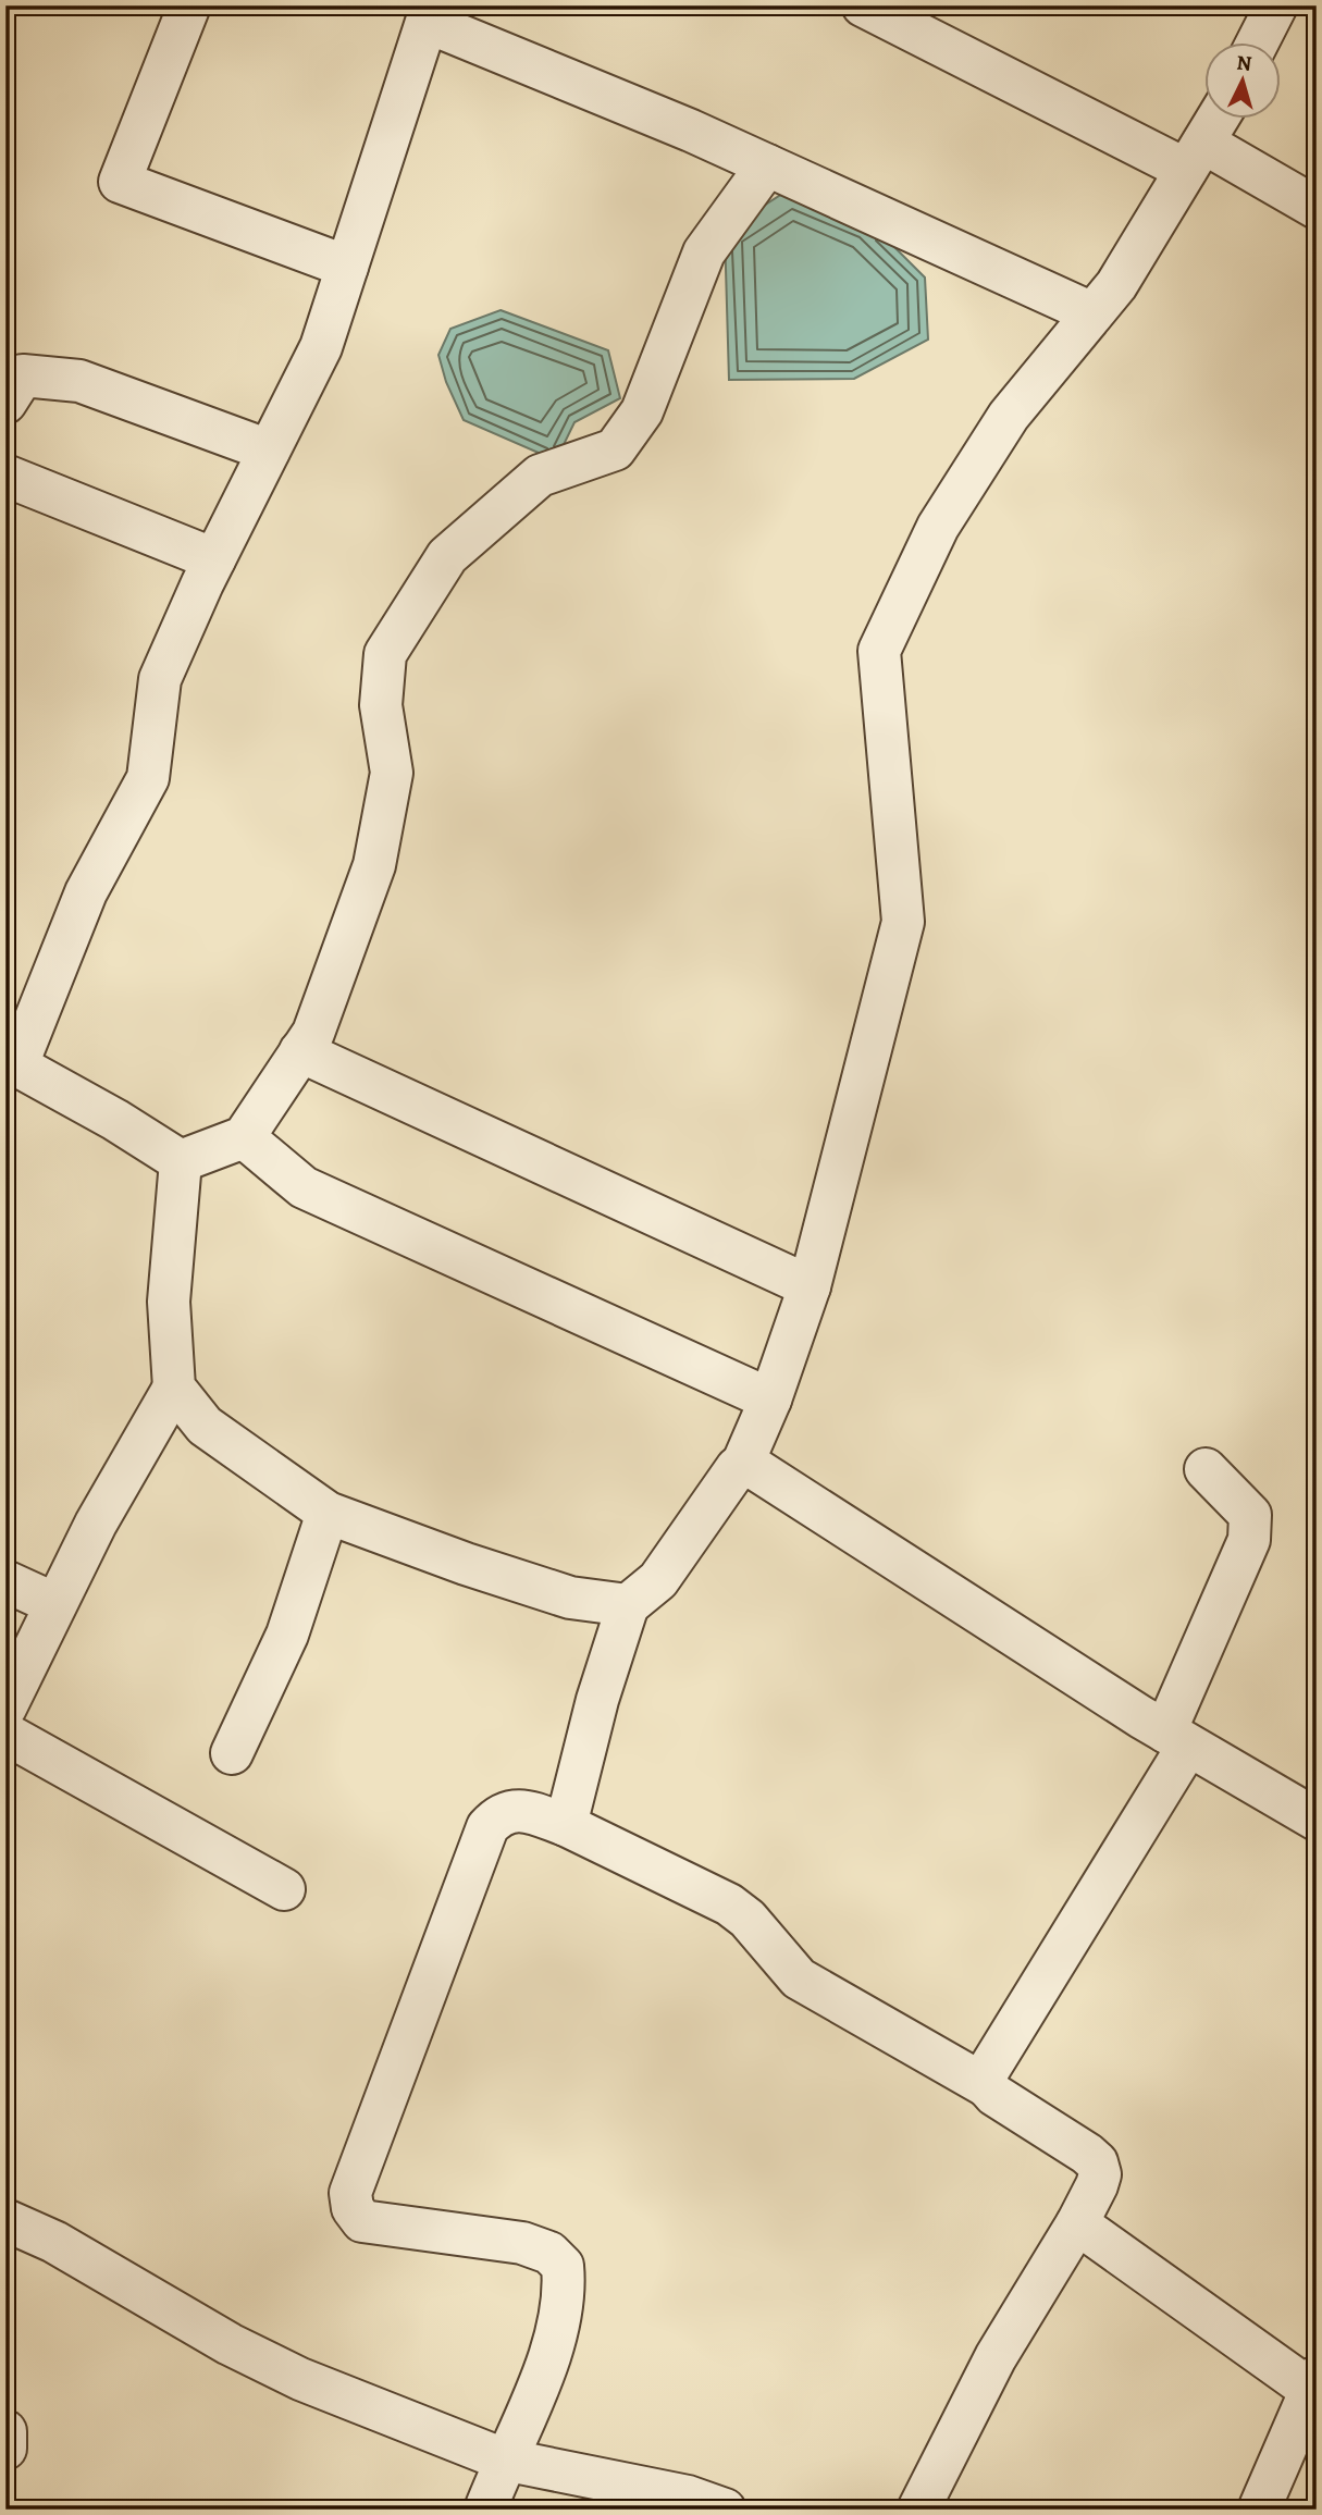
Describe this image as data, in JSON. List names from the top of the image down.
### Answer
{
  "north": "top"
}
